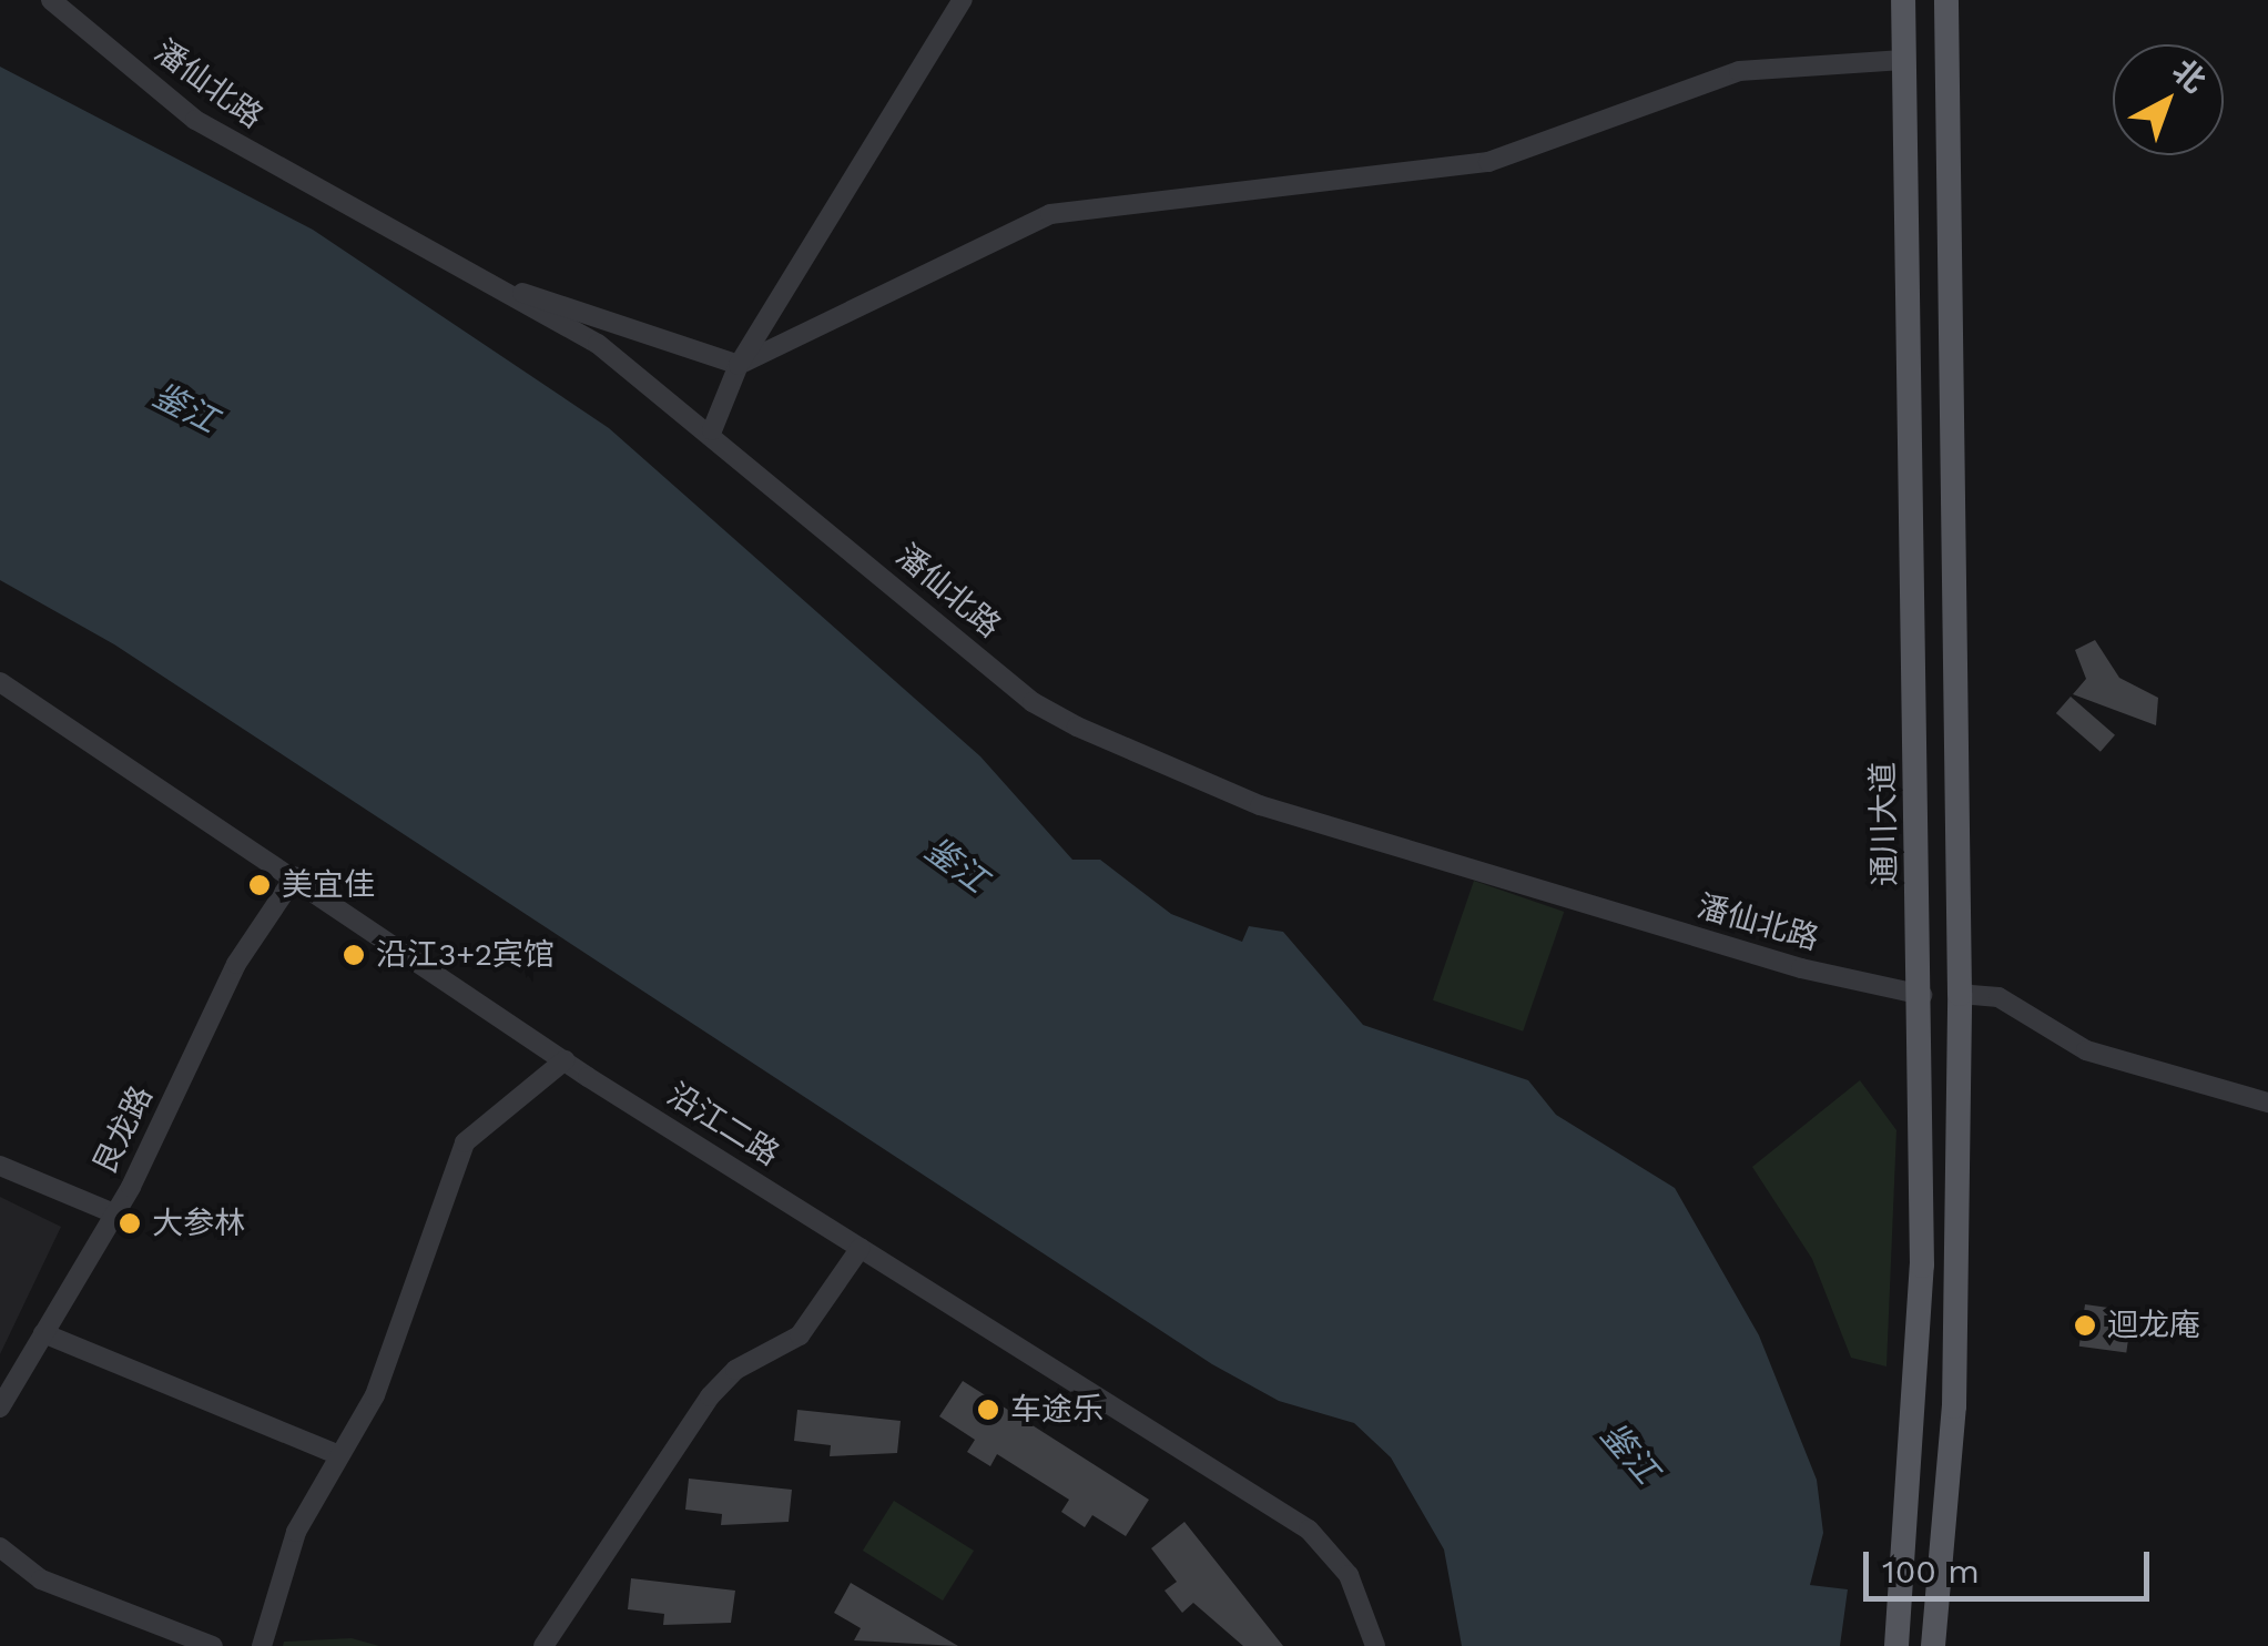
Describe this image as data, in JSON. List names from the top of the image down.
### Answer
{
  "streets": {
    "main road": ["通川大道"],
    "street": ["潘仙北路", "沿江二路", "艮龙路"]
  },
  "crossings": [
    ["潘仙北路", "通川大道"],
    ["沿江二路", "艮龙路"]
  ],
  "water": ["鉴江"],
  "places": [
    "美宜佳",
    "沿江3+2宾馆",
    "大参林",
    "迴龙庵",
    "车途乐"
  ],
  "scale_bar": "100 m",
  "north": "top right"
}
